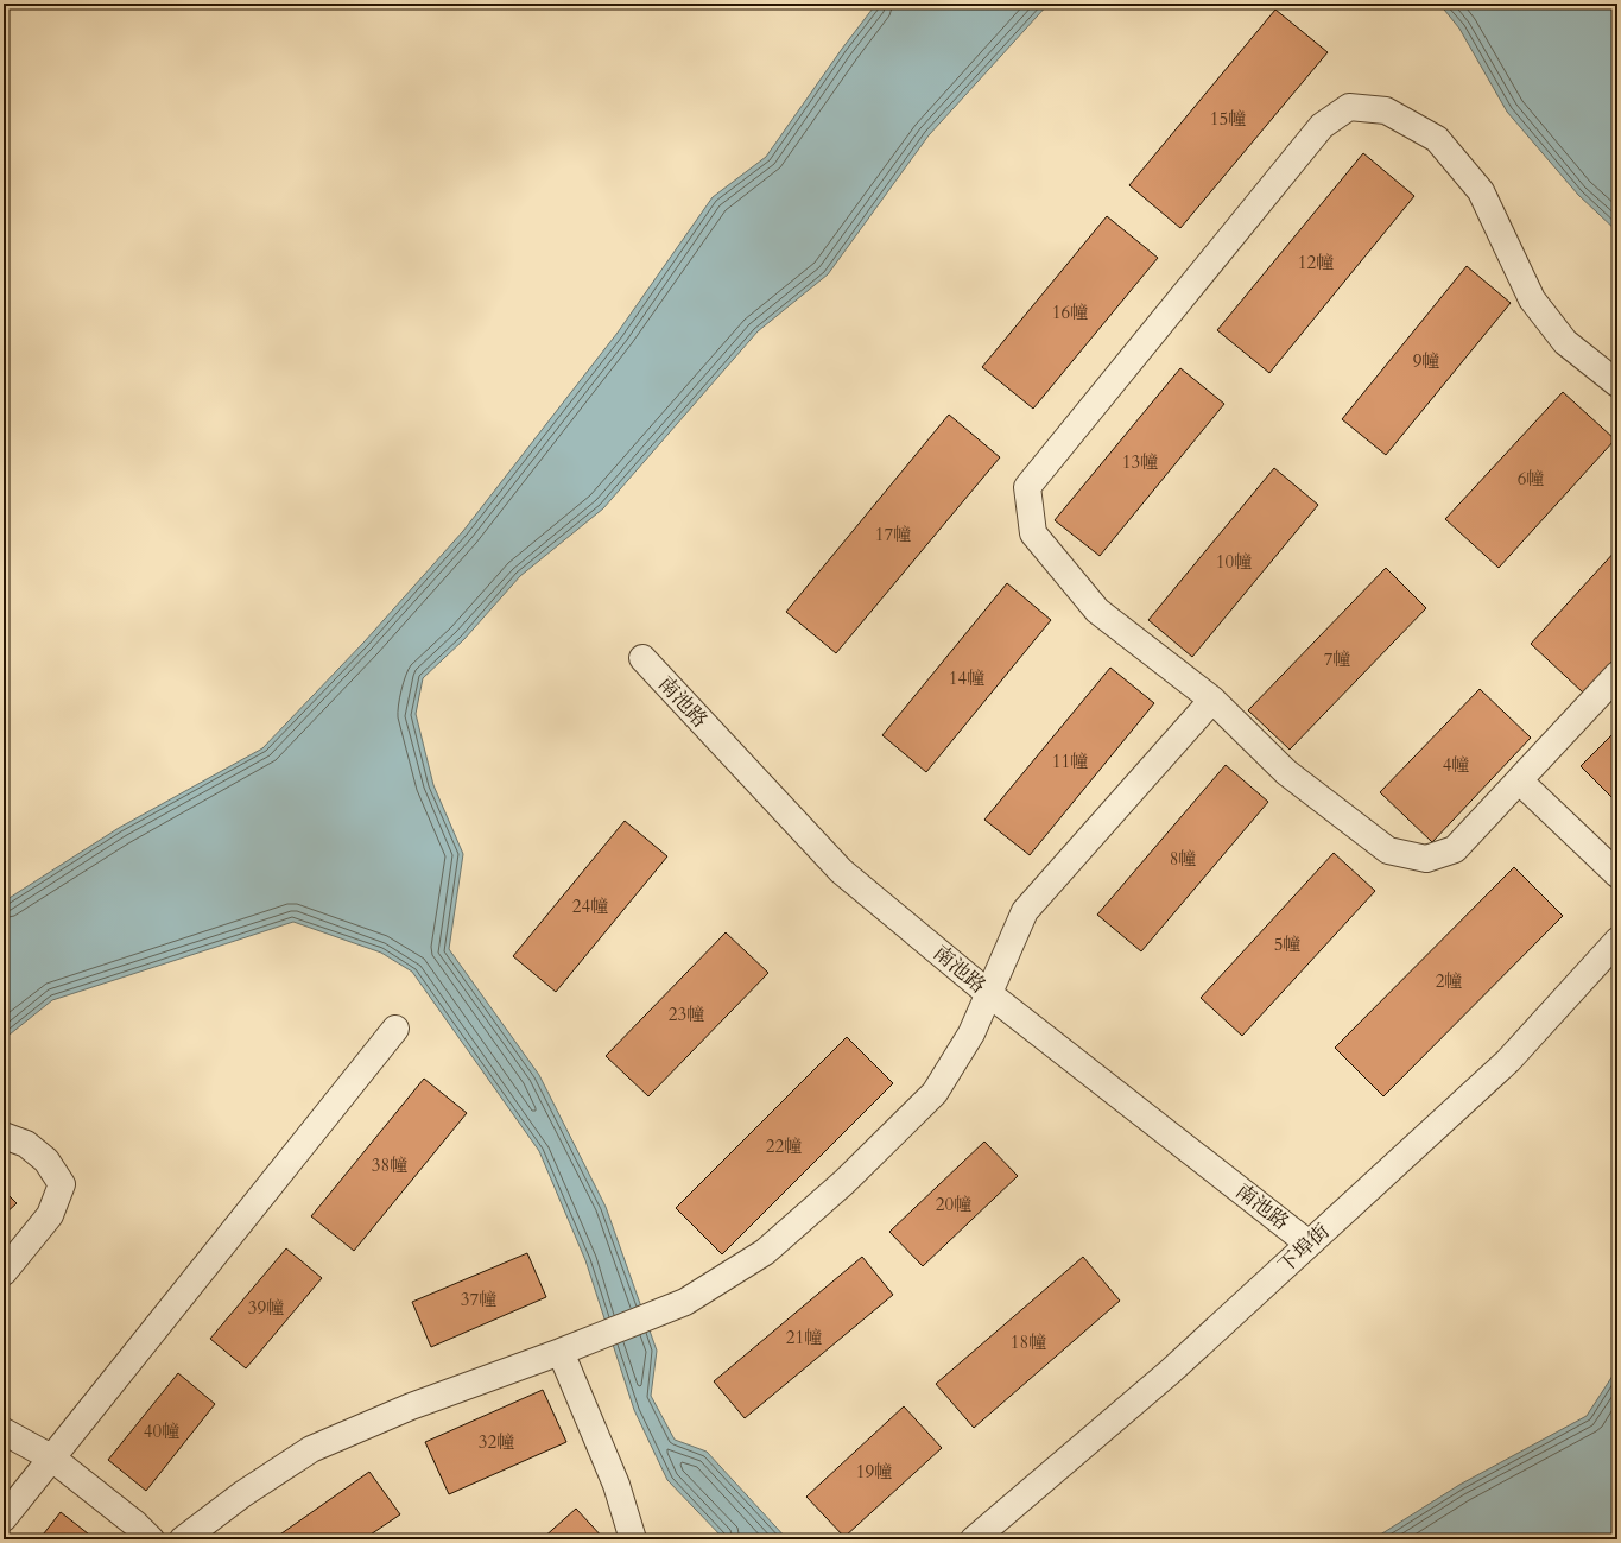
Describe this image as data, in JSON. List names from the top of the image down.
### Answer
{
  "streets": {
    "street": ["南池路", "下埠街"]
  },
  "crossings": [
    ["南池路", "下埠街"]
  ],
  "house_numbers": [
    "15幢",
    "12幢",
    "16幢",
    "9幢",
    "13幢",
    "6幢",
    "17幢",
    "10幢",
    "7幢",
    "14幢",
    "11幢",
    "4幢",
    "8幢",
    "24幢",
    "5幢",
    "2幢",
    "23幢",
    "22幢",
    "38幢",
    "20幢",
    "37幢",
    "39幢",
    "21幢",
    "18幢",
    "40幢",
    "32幢",
    "19幢"
  ]
}
